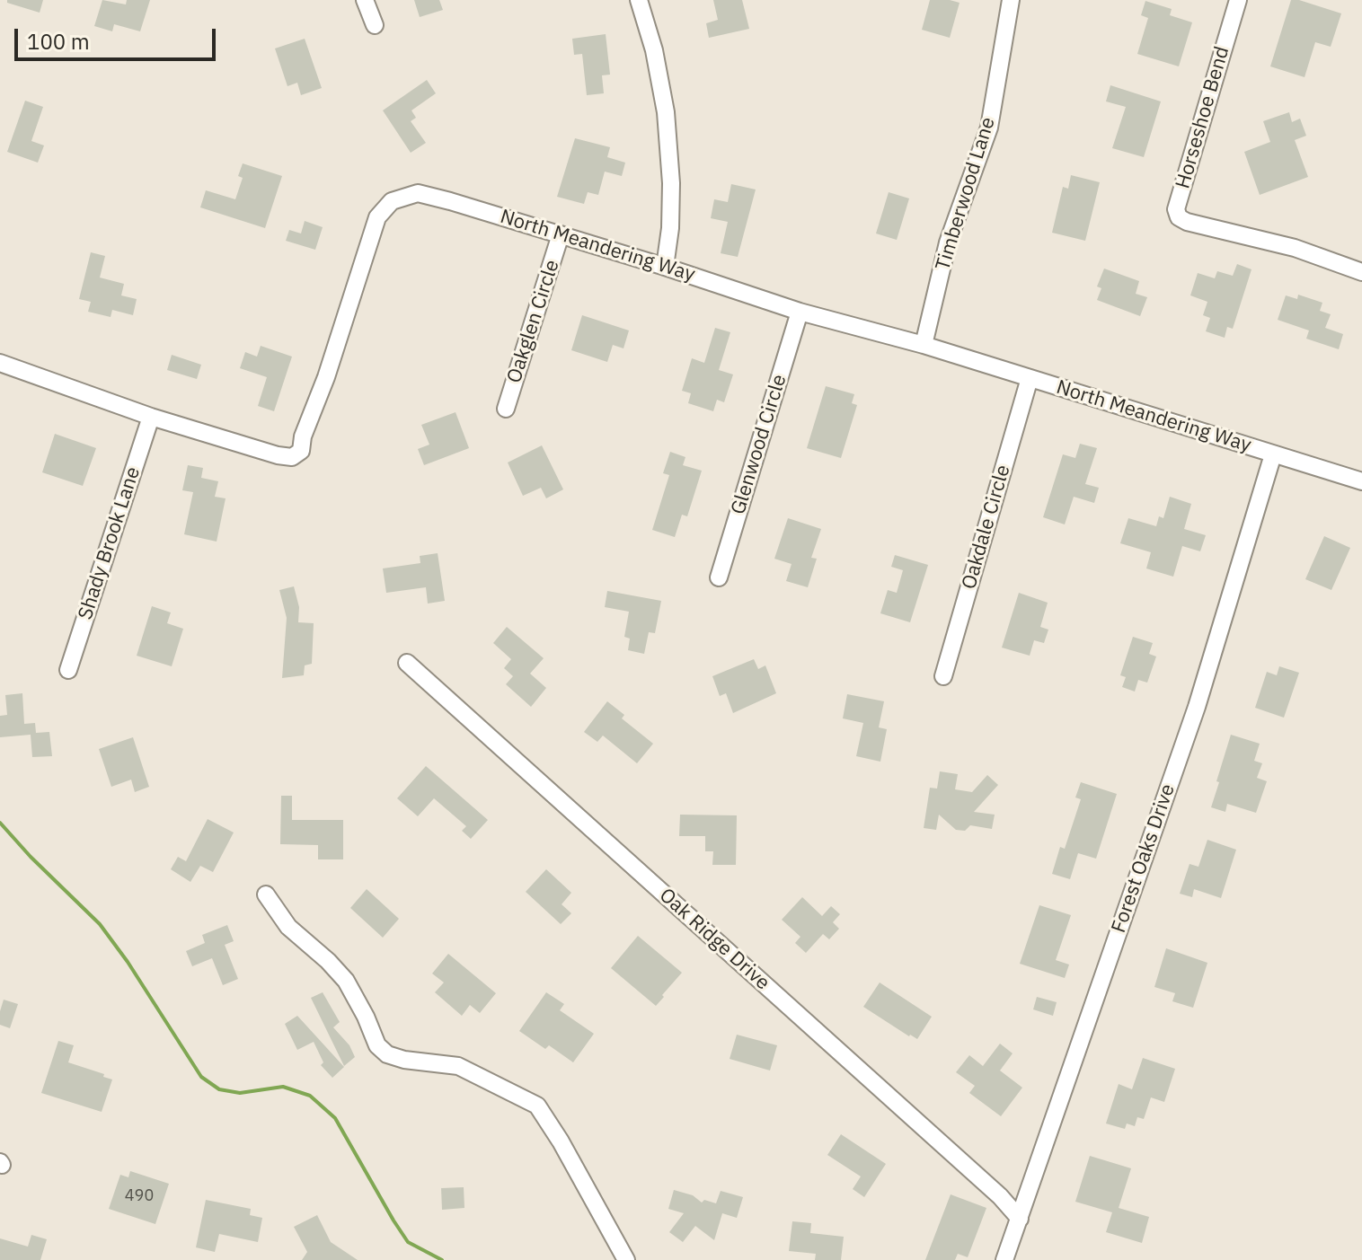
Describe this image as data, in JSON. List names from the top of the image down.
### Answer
{
  "streets": {
    "street": [
      "Horseshoe Bend",
      "Timberwood Lane",
      "North Meandering Way",
      "Oakglen Circle",
      "Glenwood Circle",
      "Oakdale Circle",
      "Shady Brook Lane",
      "Forest Oaks Drive",
      "Oak Ridge Drive"
    ]
  },
  "crossings": [
    ["Timberwood Lane", "North Meandering Way"],
    ["North Meandering Way", "Oakglen Circle"],
    ["North Meandering Way", "Glenwood Circle"],
    ["North Meandering Way", "Oakdale Circle"],
    ["North Meandering Way", "Shady Brook Lane"],
    ["North Meandering Way", "Forest Oaks Drive"],
    ["Forest Oaks Drive", "Oak Ridge Drive"]
  ],
  "house_numbers": ["490"],
  "scale_bar": "100 m"
}
